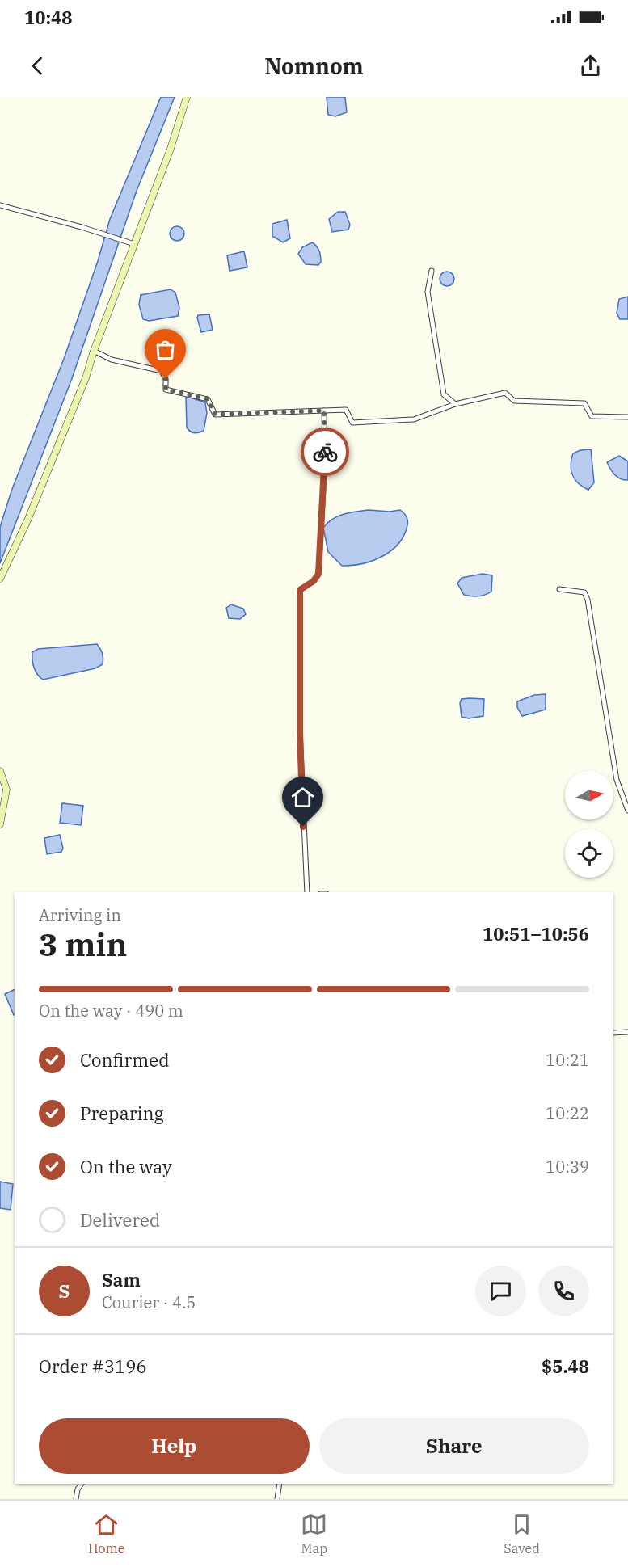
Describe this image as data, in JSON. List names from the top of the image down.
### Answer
{
  "north": "right",
  "page": {
    "status": "10:48",
    "header": "Nomnom",
    "heading": ["3 min", "Arriving in", "10:51–10:56"],
    "panel": [
      "Sam",
      "Courier · 4.5",
      "Order #3196",
      "$5.48"
    ],
    "bar": "On the way · 490 m",
    "list": [
      ["Confirmed", "10:21"],
      ["Preparing", "10:22"],
      ["On the way", "10:39"],
      "Delivered"
    ],
    "round": "S",
    "buttons": ["Help", "Share"],
    "tabs": ["Home", "Map", "Saved"]
  }
}
